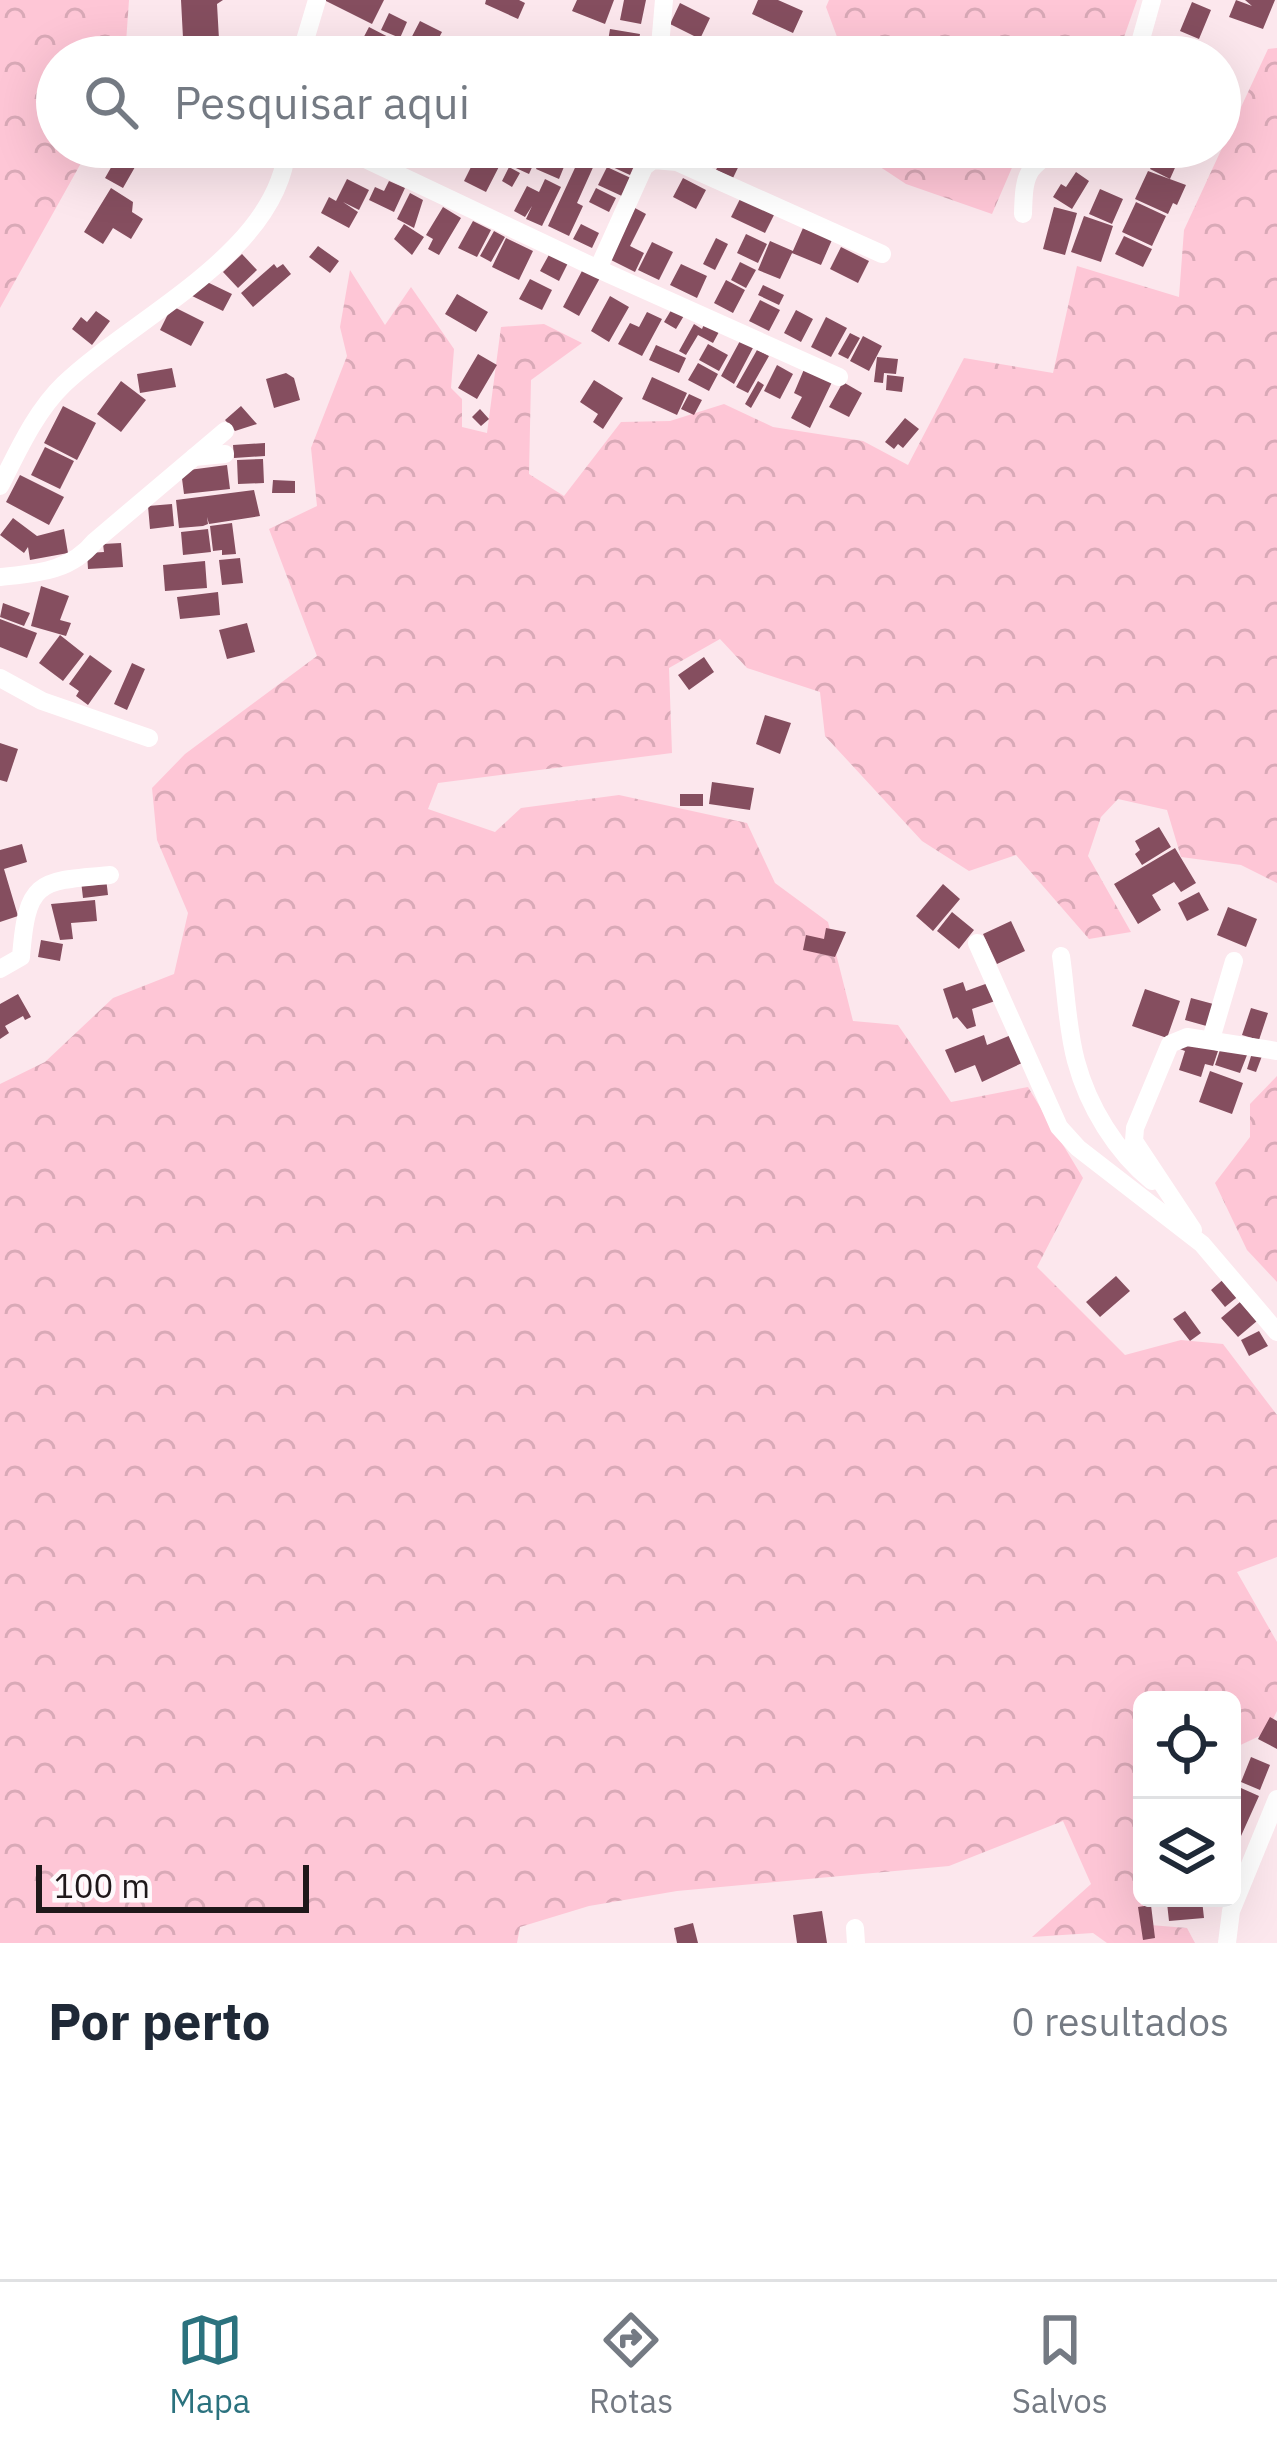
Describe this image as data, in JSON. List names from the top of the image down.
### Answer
{
  "scale_bar": "100 m",
  "page": {
    "search": "Pesquisar aqui",
    "scale": "100 m",
    "heading": ["Por perto", "0 resultados"],
    "nav": ["Mapa", "Rotas", "Salvos"]
  }
}
